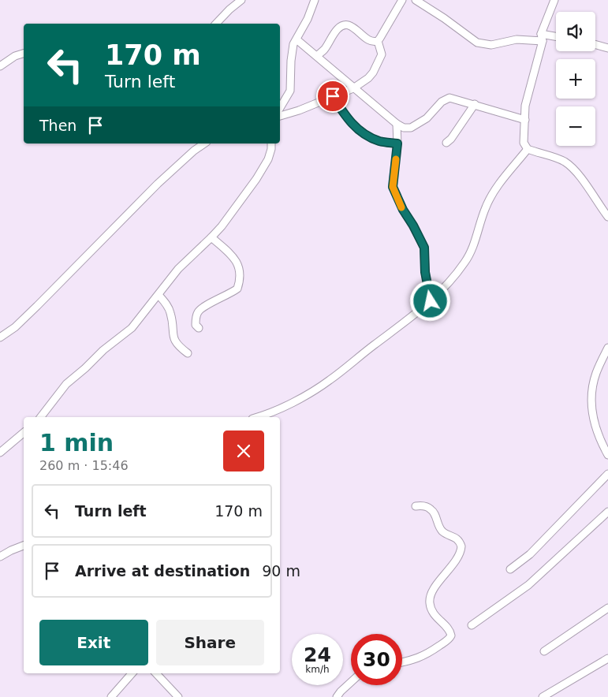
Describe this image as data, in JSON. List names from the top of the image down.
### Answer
{
  "page": {
    "map_buttons": ["+", "−"],
    "turn": ["170 m", "Turn left"],
    "then": "Then",
    "heading": ["1 min", "260 m · 15:46"],
    "list": [
      {
        "name": "Turn left",
        "value": "170 m"
      },
      {
        "name": "Arrive at destination",
        "value": "90 m"
      }
    ],
    "buttons": ["Exit", "Share"],
    "speed": "24 km/h",
    "limit": "30"
  }
}
